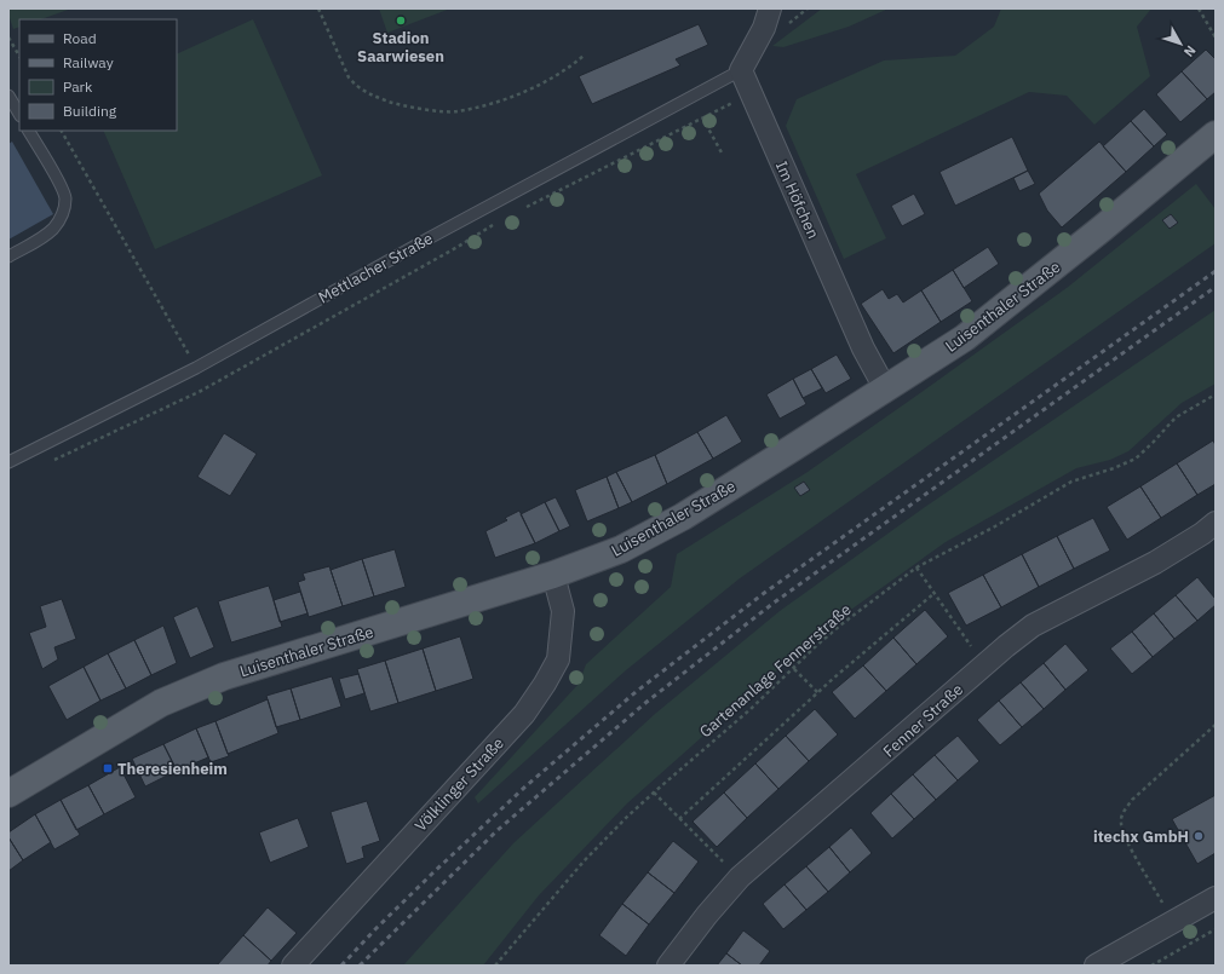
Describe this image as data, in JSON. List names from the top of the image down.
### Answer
{
  "streets": {
    "main road": ["Luisenthaler Straße"],
    "street": ["Im Höfchen", "Fenner Straße", "Völklinger Straße"],
    "lane": ["Mettlacher Straße"],
    "path": ["Gartenanlage Fennerstraße"]
  },
  "crossings": [
    ["Im Höfchen", "Mettlacher Straße"],
    ["Im Höfchen", "Luisenthaler Straße"],
    ["Luisenthaler Straße", "Völklinger Straße"]
  ],
  "places": {
    "other": ["Stadion Saarwiesen", "itechx GmbH"],
    "transit": ["Theresienheim"]
  },
  "legend": [
    "Road",
    "Railway",
    "Park",
    "Building"
  ],
  "north": "bottom right"
}
